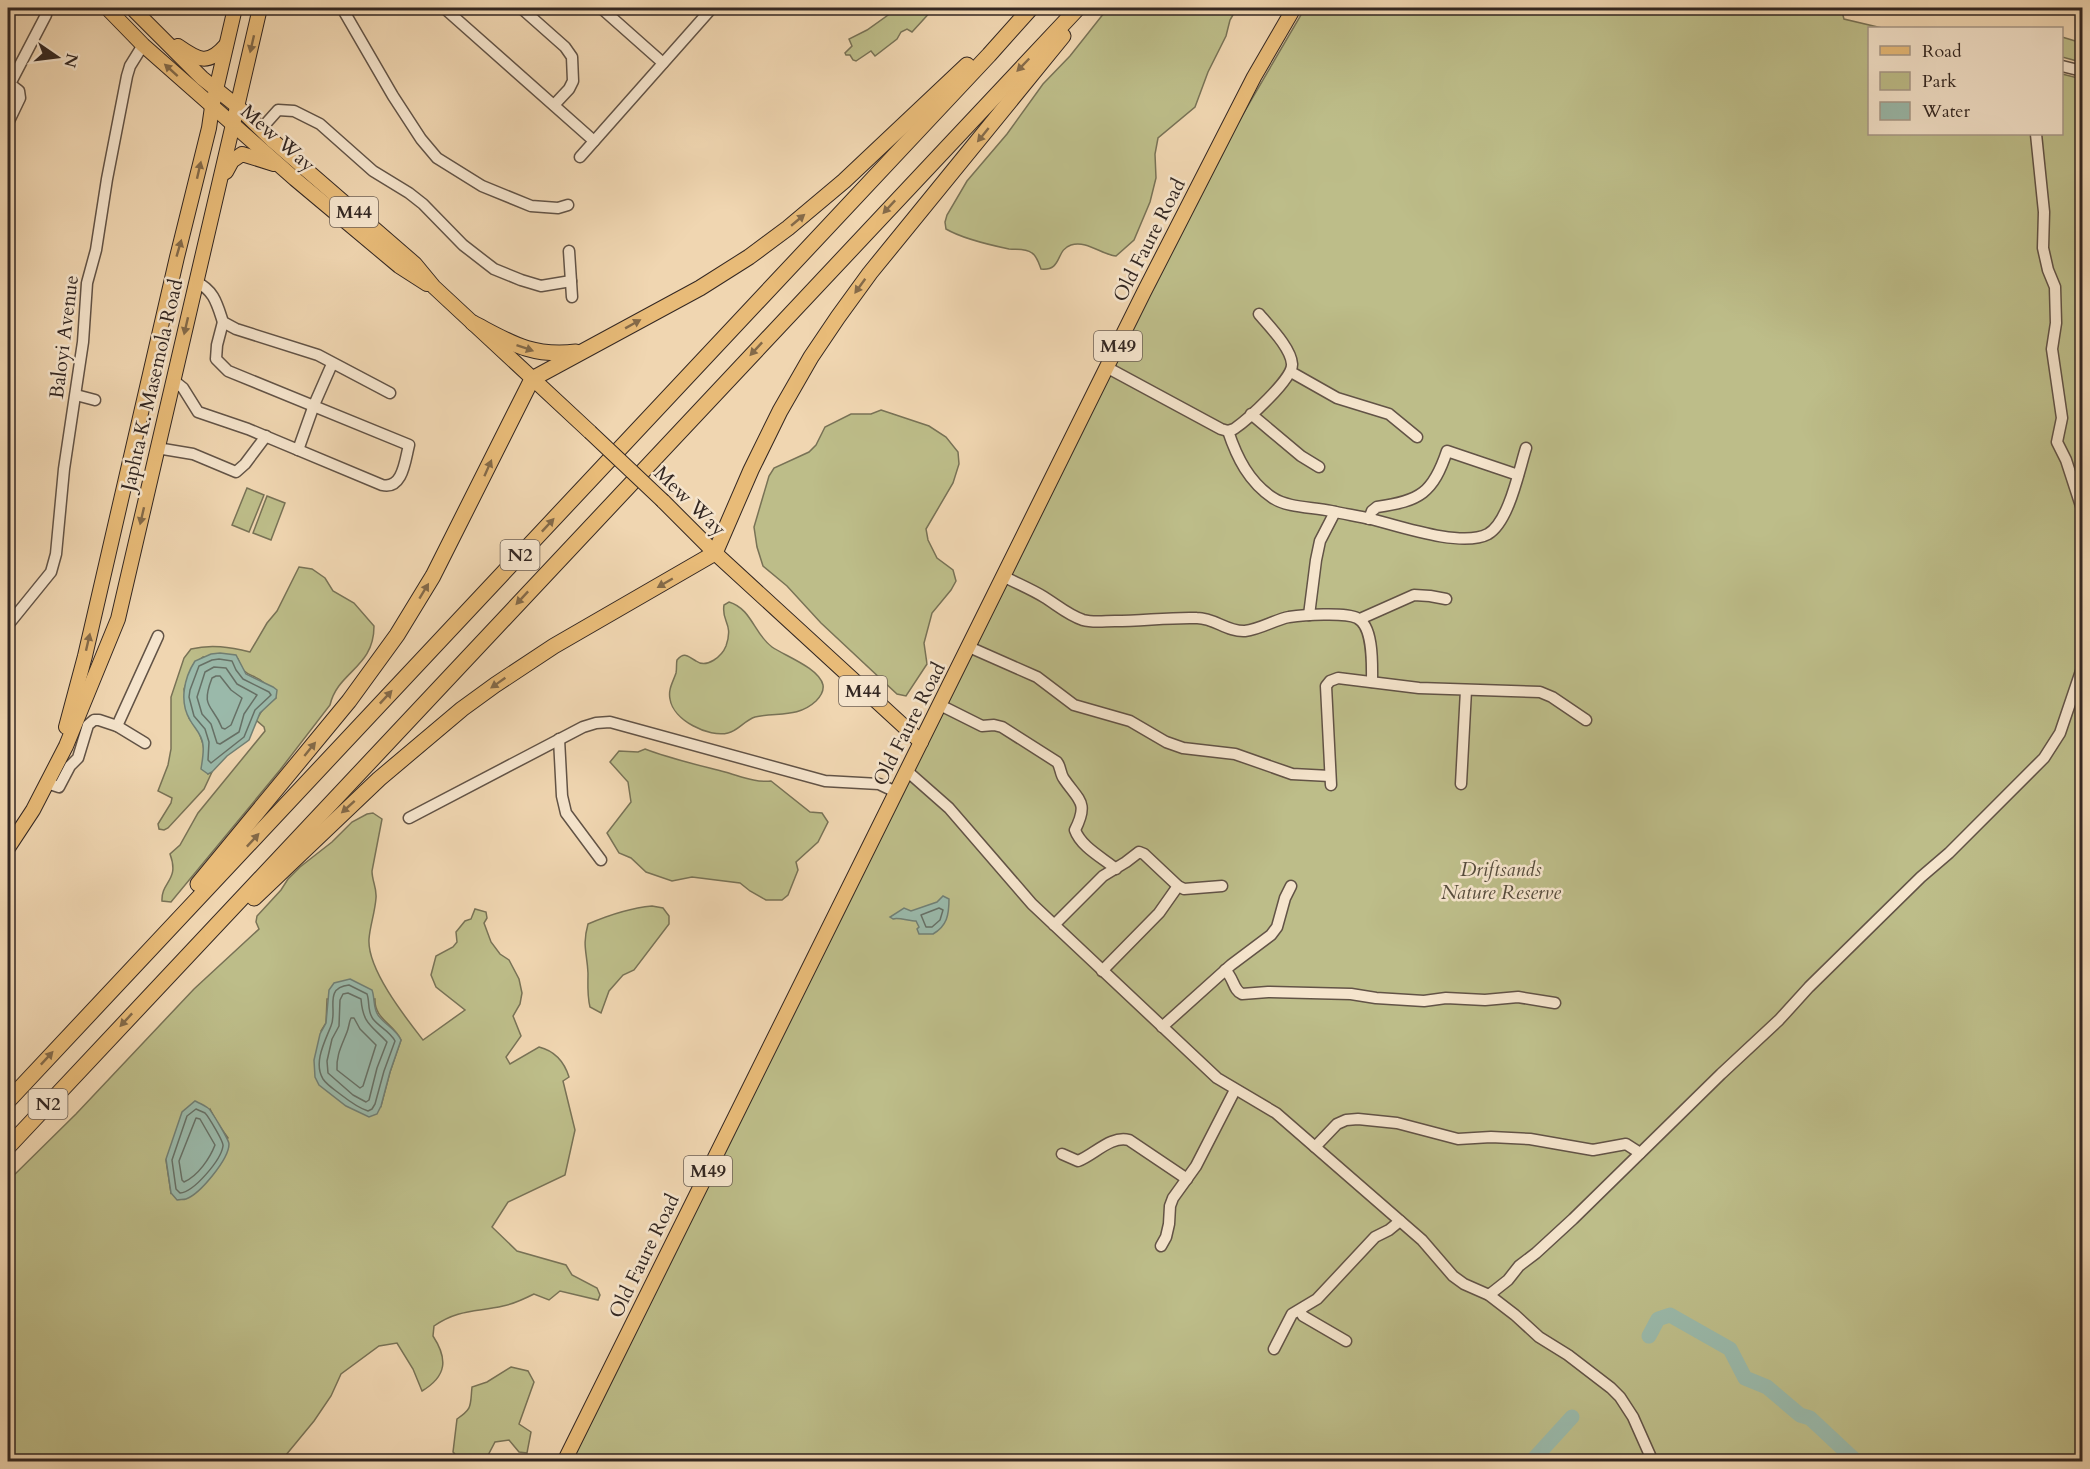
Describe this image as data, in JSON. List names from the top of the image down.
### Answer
{
  "streets": {
    "highway": ["N2"],
    "main road": [
      "Mew Way",
      "M44",
      "Old Faure Road",
      "M49",
      "Japhta K. Masemola Road"
    ],
    "street": ["Baloyi Avenue"]
  },
  "crossings": [
    ["Mew Way", "Old Faure Road"],
    ["Mew Way", "Baloyi Avenue"],
    ["Mew Way", "Japhta K. Masemola Road"]
  ],
  "parks": ["Driftsands Nature Reserve"],
  "legend": ["Road", "Park", "Water"],
  "north": "right"
}
